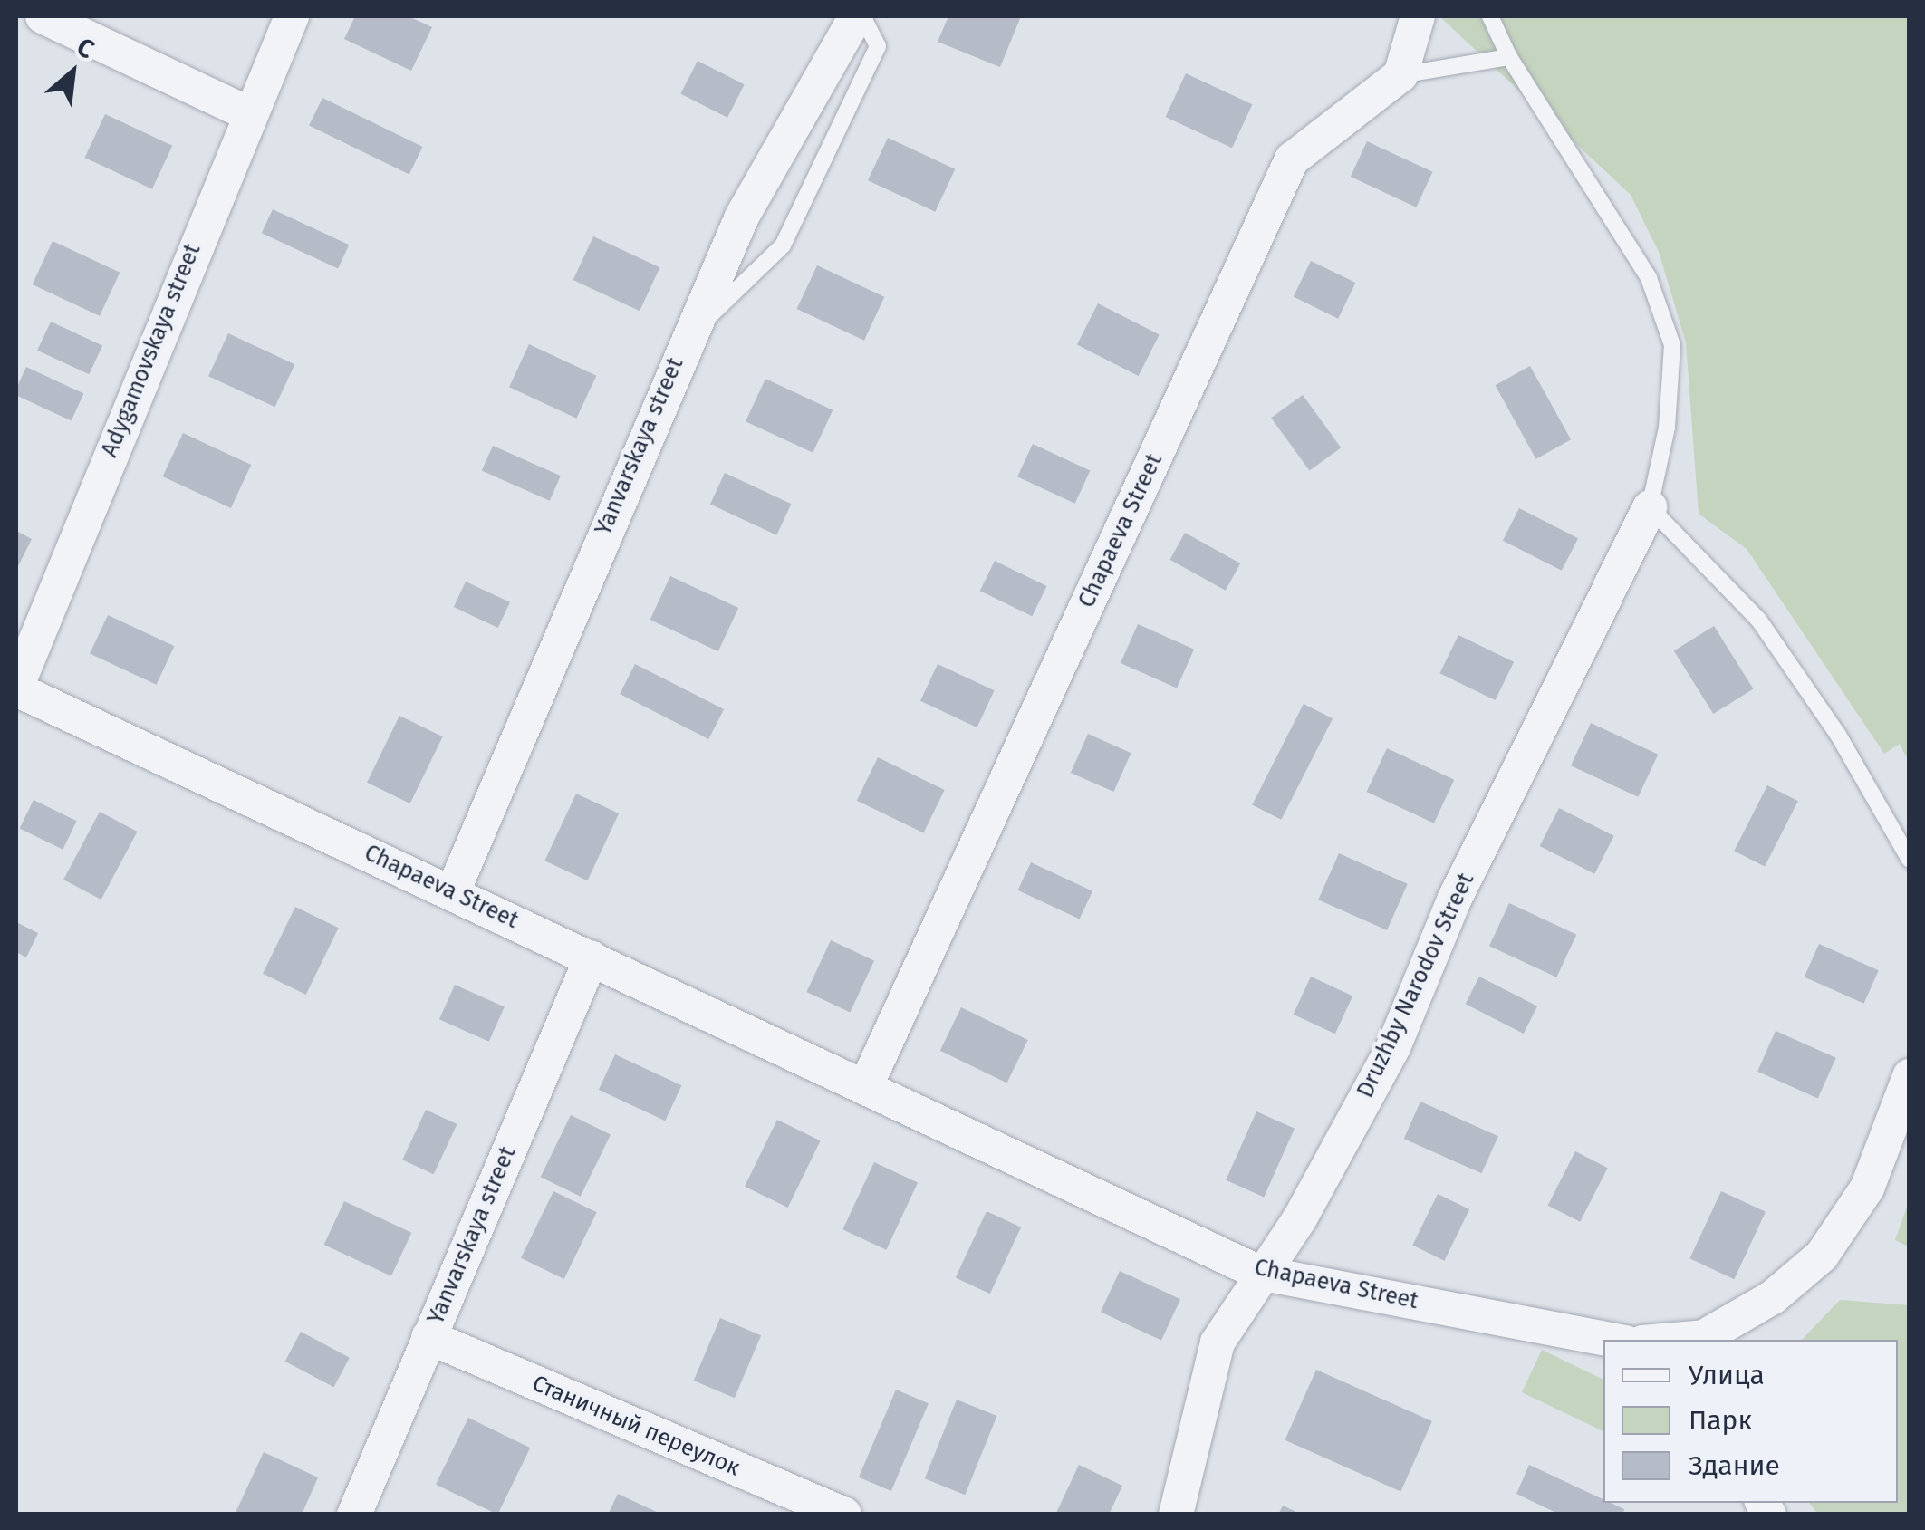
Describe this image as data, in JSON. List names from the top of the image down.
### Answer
{
  "streets": {
    "street": [
      "Adygamovskaya street",
      "Yanvarskaya street",
      "Chapaeva Street",
      "Druzhby Narodov Street",
      "Станичный переулок"
    ]
  },
  "crossings": [
    ["Adygamovskaya street", "Chapaeva Street"],
    ["Yanvarskaya street", "Chapaeva Street"],
    ["Yanvarskaya street", "Станичный переулок"],
    ["Chapaeva Street", "Druzhby Narodov Street"]
  ],
  "legend": ["Улица", "Парк", "Здание"],
  "north": "top right"
}
